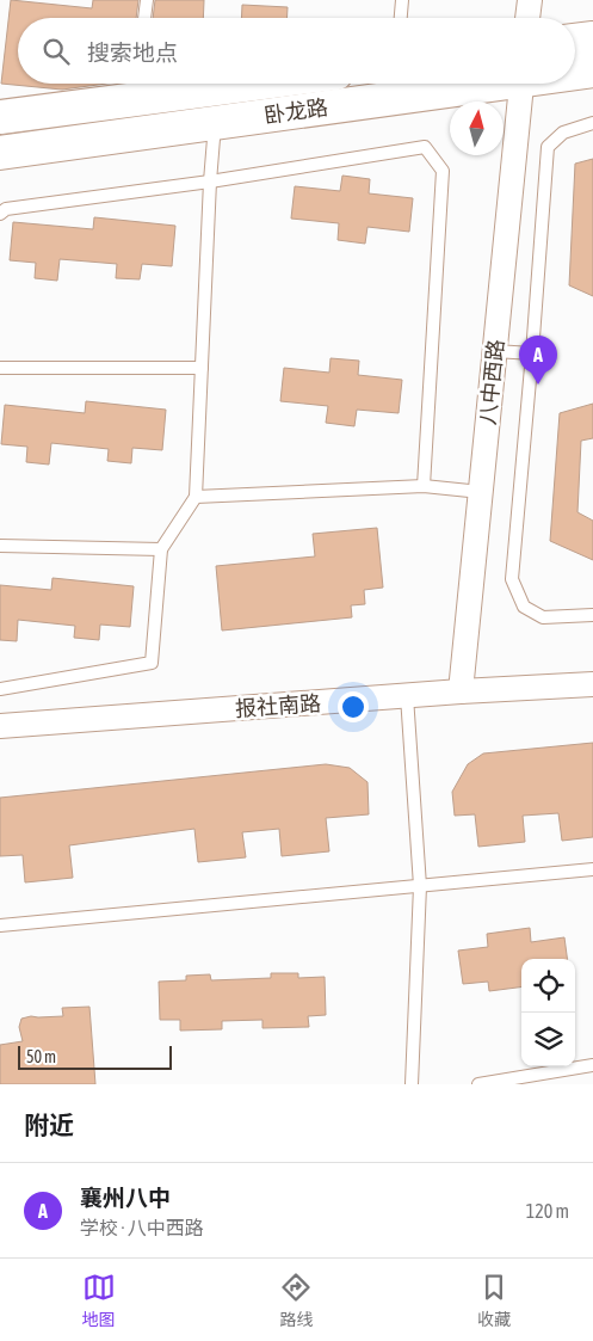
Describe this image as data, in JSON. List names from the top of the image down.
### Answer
{
  "streets": {
    "main road": ["卧龙路"],
    "street": ["八中西路", "报社南路"]
  },
  "crossings": [
    ["八中西路", "报社南路"]
  ],
  "scale_bar": "50 m",
  "north": "top",
  "page": {
    "search": "搜索地点",
    "pins": "A",
    "scale": "50 m",
    "heading": "附近",
    "list": [
      {
        "mark": "A",
        "name": "襄州八中",
        "note": "学校 · 八中西路",
        "value": "120 m"
      }
    ],
    "nav": ["地图", "路线", "收藏"]
  }
}
